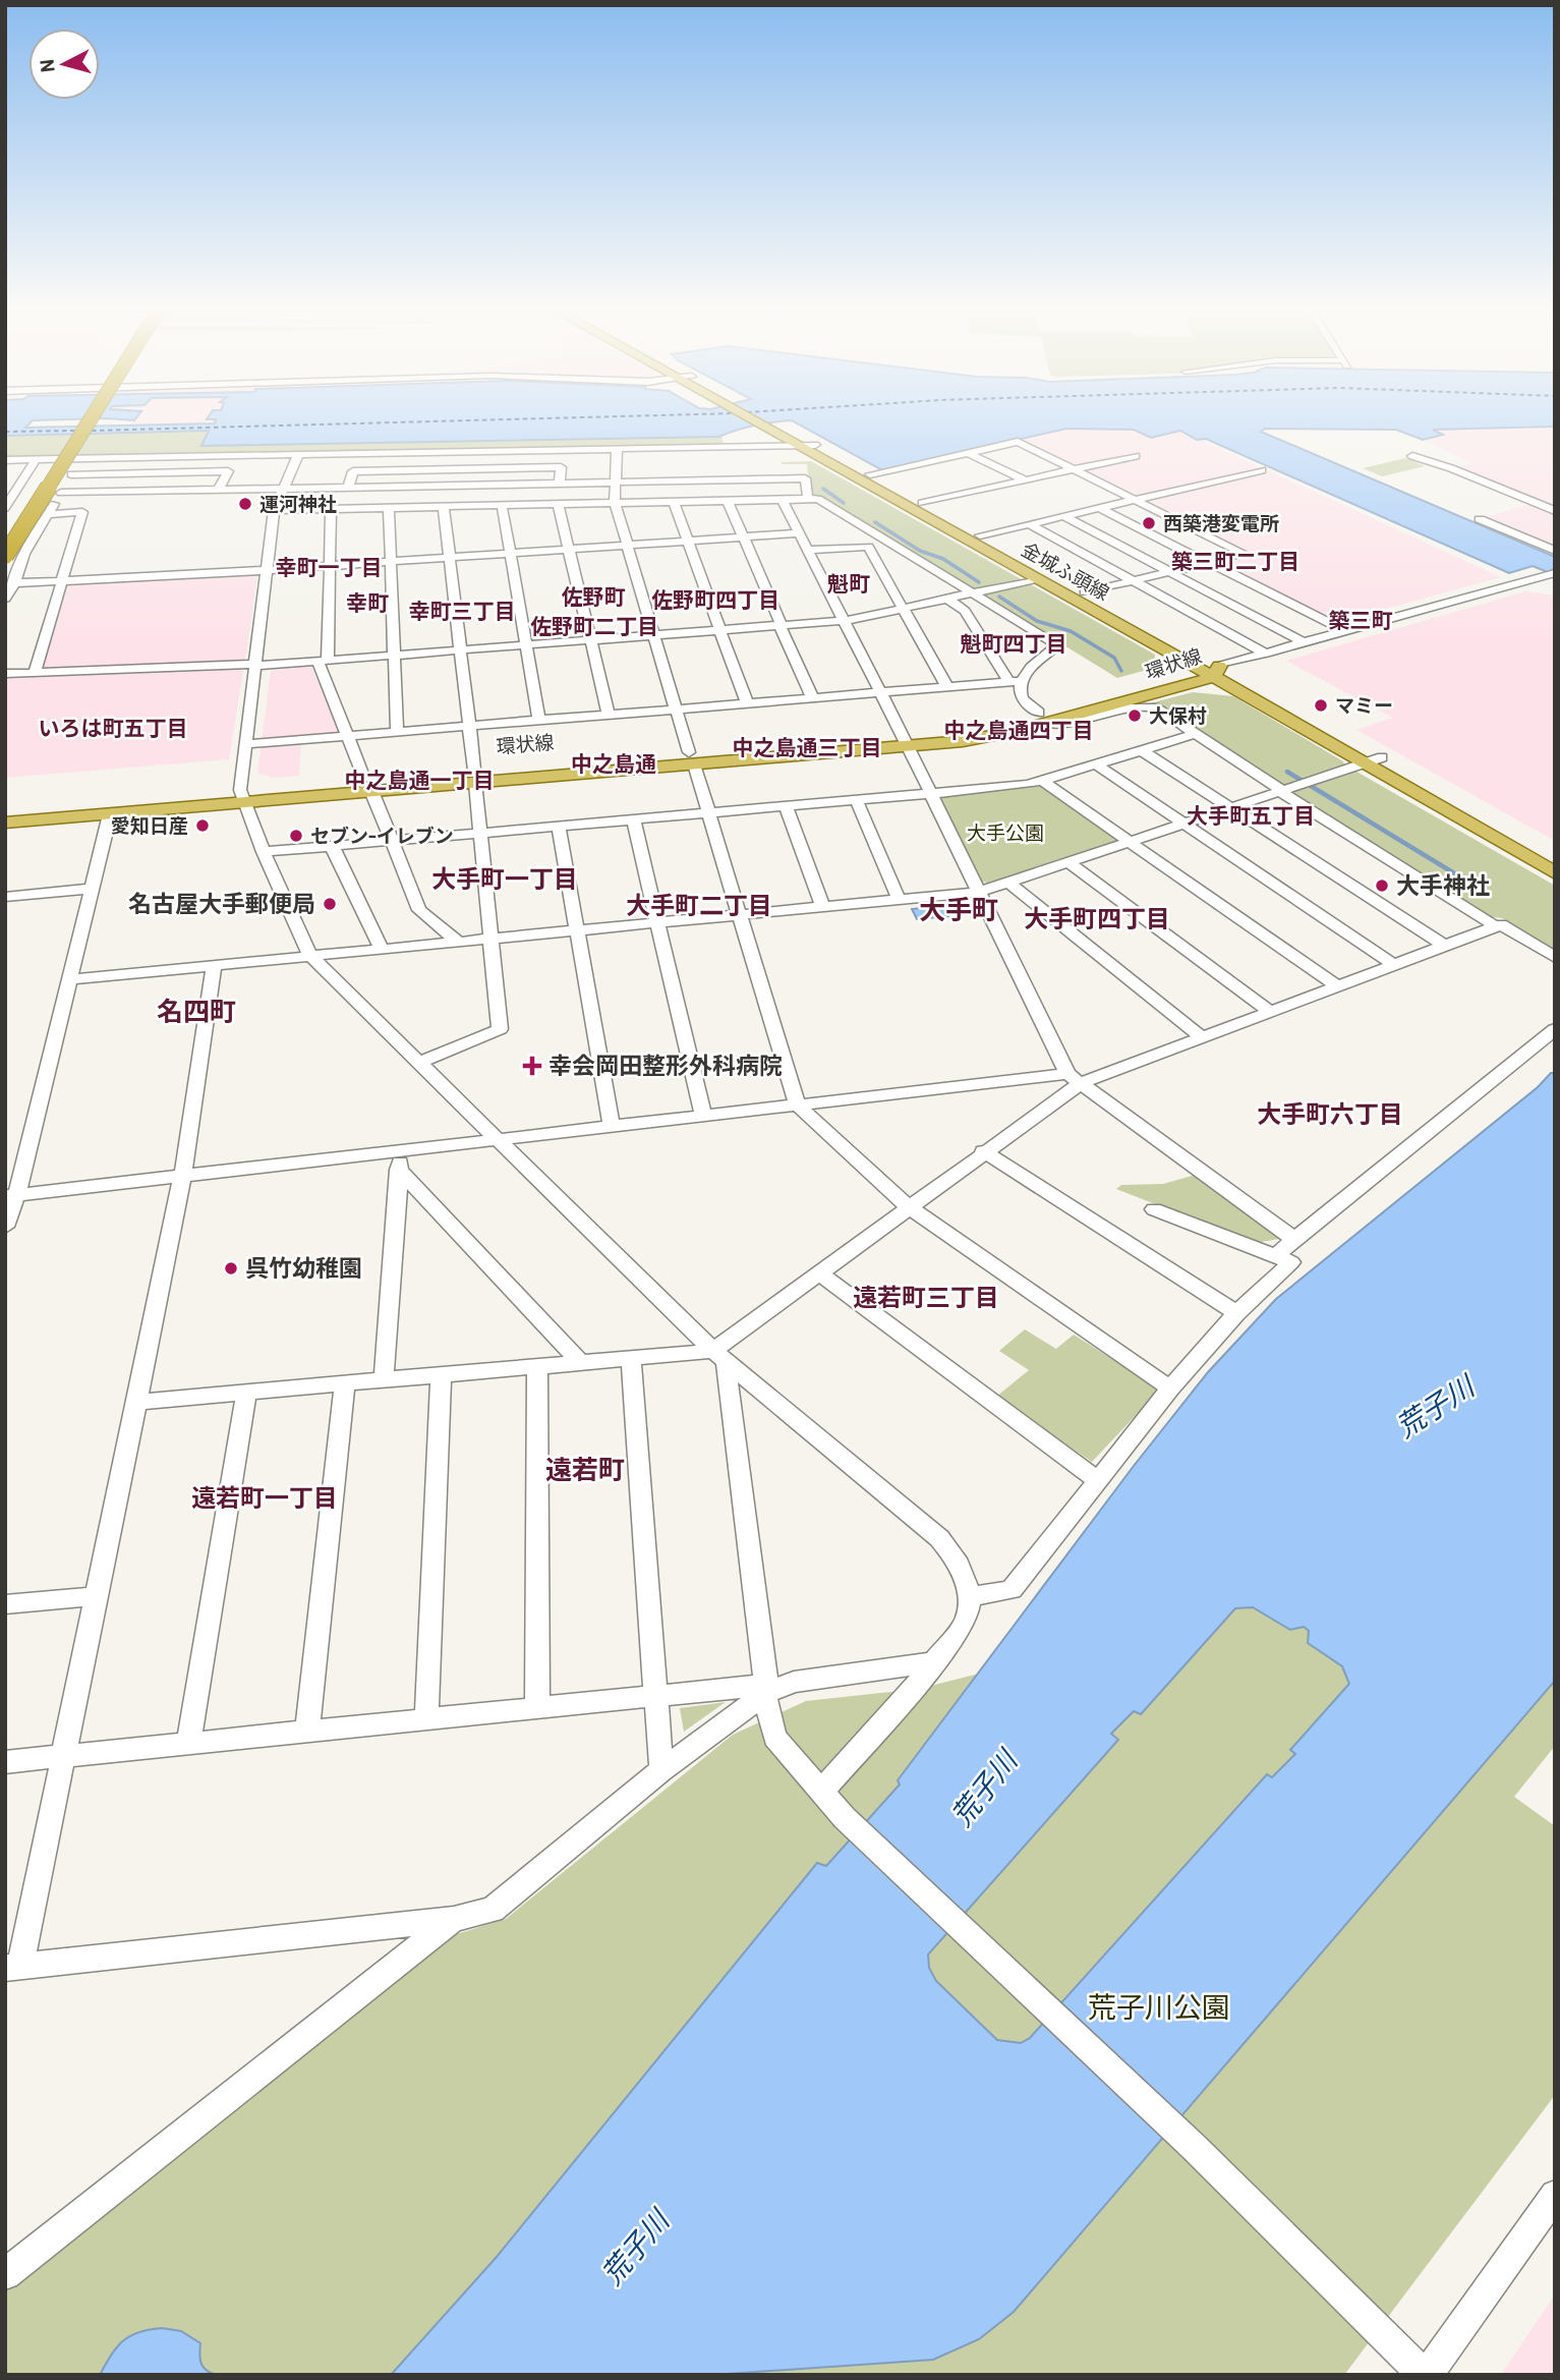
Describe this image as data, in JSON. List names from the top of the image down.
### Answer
{
  "streets": {
    "main road": ["金城ふ頭線", "環状線"]
  },
  "crossings": [
    ["金城ふ頭線", "環状線"]
  ],
  "districts": [
    "築三町二丁目",
    "幸町一丁目",
    "魁町",
    "佐野町",
    "佐野町四丁目",
    "幸町",
    "幸町三丁目",
    "築三町",
    "佐野町二丁目",
    "魁町四丁目",
    "いろは町五丁目",
    "中之島通四丁目",
    "中之島通三丁目",
    "中之島通",
    "中之島通一丁目",
    "大手町五丁目",
    "大手町一丁目",
    "大手町二丁目",
    "大手町",
    "大手町四丁目",
    "名四町",
    "大手町六丁目",
    "遠若町三丁目",
    "遠若町",
    "遠若町一丁目"
  ],
  "water": ["荒子川"],
  "parks": ["大手公園", "荒子川公園"],
  "places": {
    "other": [
      "運河神社",
      "西築港変電所",
      "マミー",
      "大保村",
      "愛知日産",
      "セブン-イレブン",
      "大手神社",
      "名古屋大手郵便局",
      "呉竹幼稚園"
    ],
    "health": ["幸会岡田整形外科病院"]
  },
  "north": "left"
}
